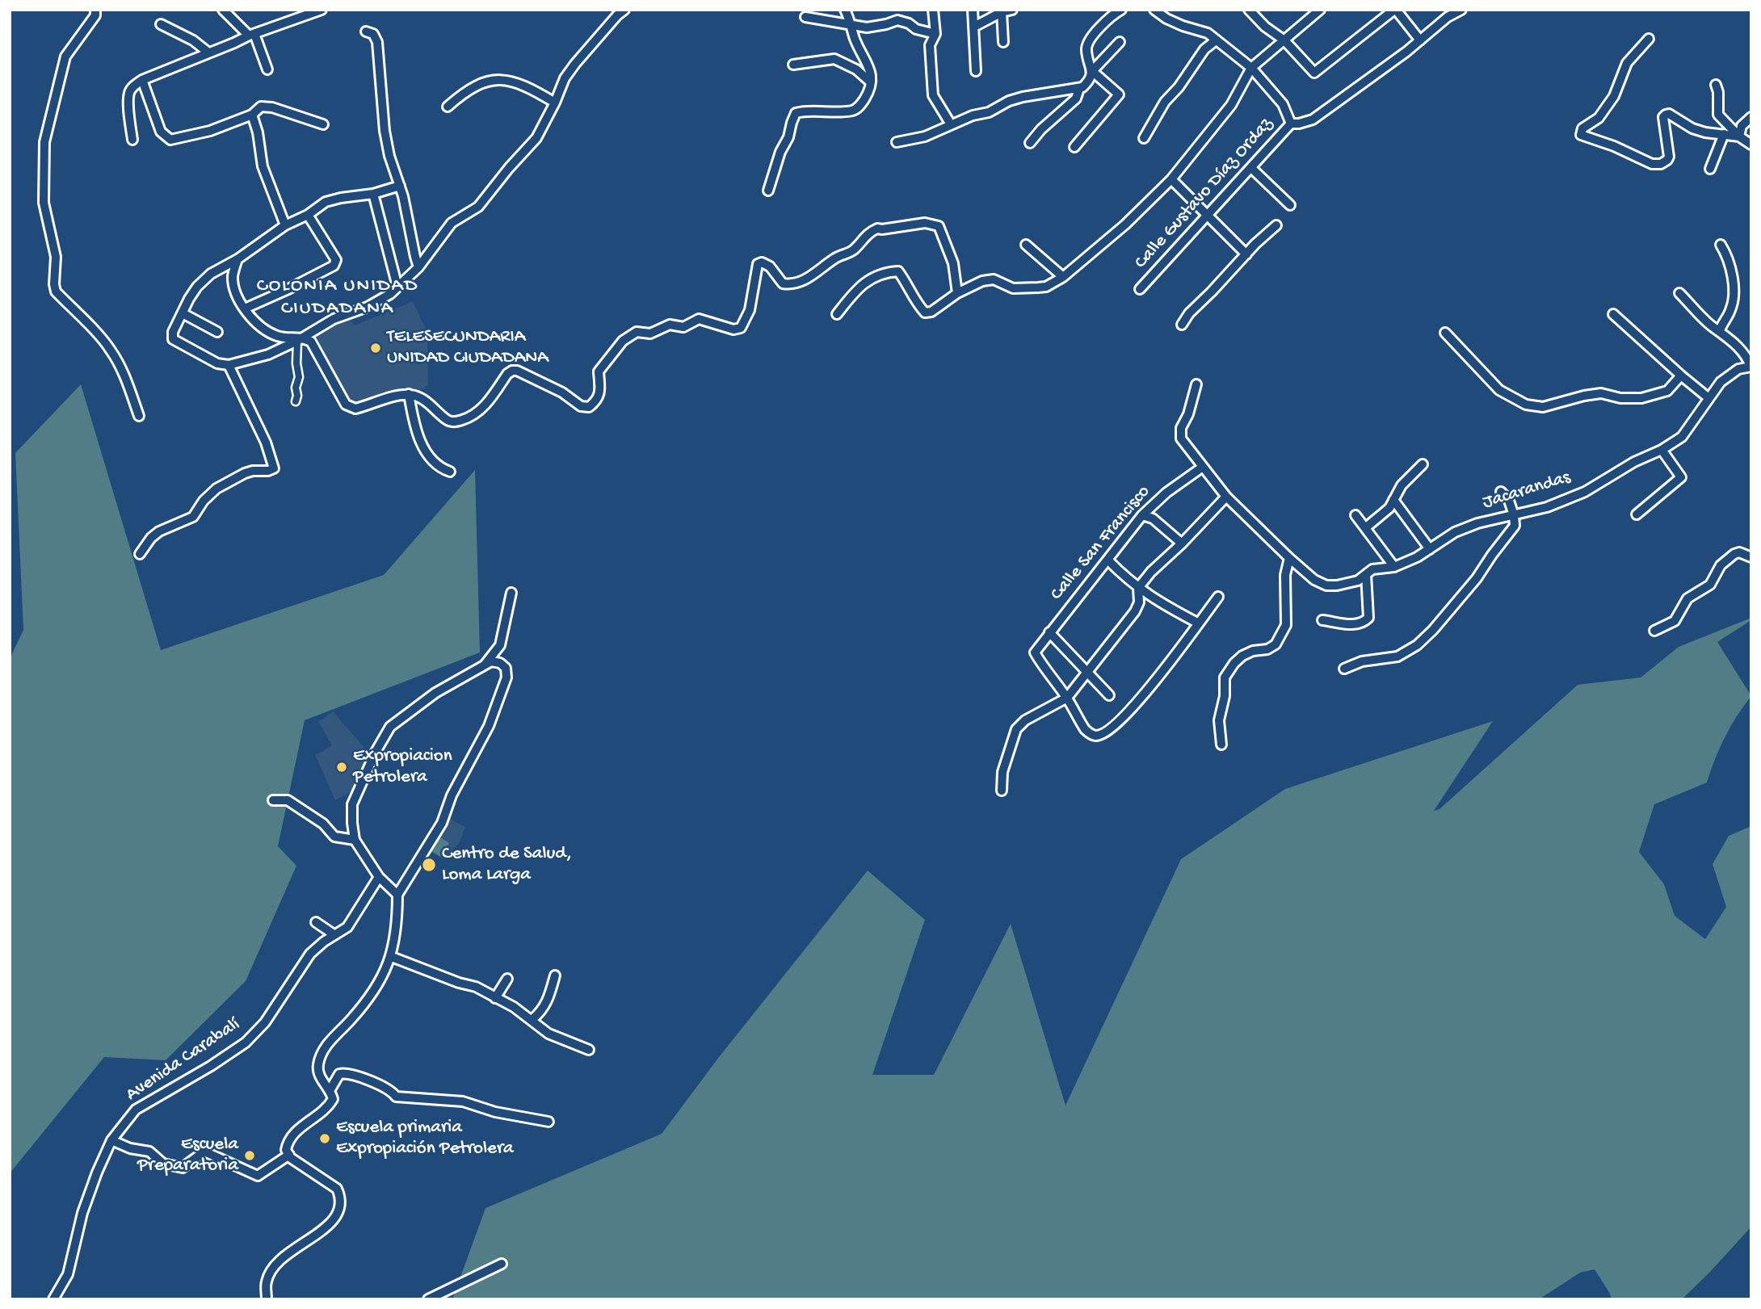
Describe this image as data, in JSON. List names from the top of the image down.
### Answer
{
  "streets": {
    "street": [
      "Calle Gustavo Díaz Ordaz",
      "Jacarandas",
      "Calle San Francisco",
      "Avenida Carabalí"
    ]
  },
  "districts": ["COLONIA UNIDAD CIUDADANA"],
  "places": [
    "TELESECUNDARIA UNIDAD CIUDADANA",
    "Expropiacion Petrolera",
    "Centro de Salud, Loma Larga",
    "Escuela primaria Expropiación Petrolera",
    "Escuela Preparatoria"
  ]
}
